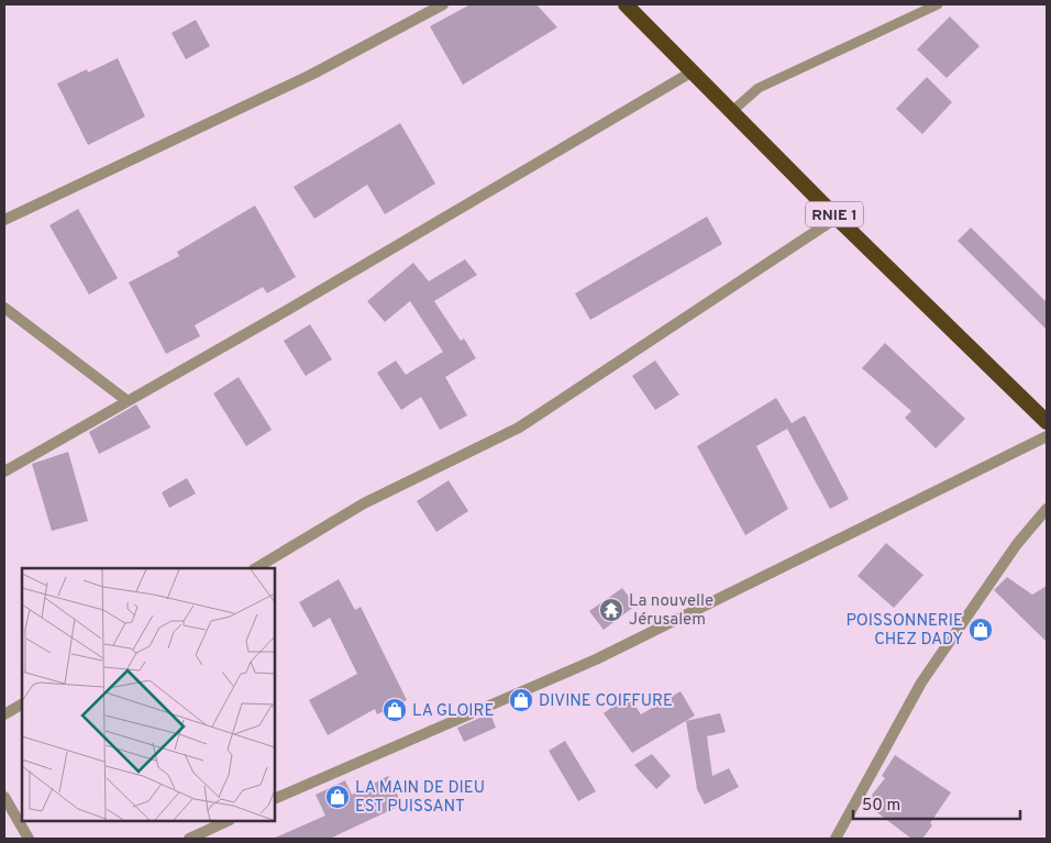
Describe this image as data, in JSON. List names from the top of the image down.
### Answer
{
  "streets": {
    "highway": ["RNIE 1"]
  },
  "places": {
    "temple": ["La nouvelle Jérusalem"],
    "shop": [
      "POISSONNERIE CHEZ DADY",
      "DIVINE COIFFURE",
      "LA GLOIRE",
      "LA MAIN DE DIEU EST PUISSANT"
    ]
  },
  "scale_bar": "50 m"
}
